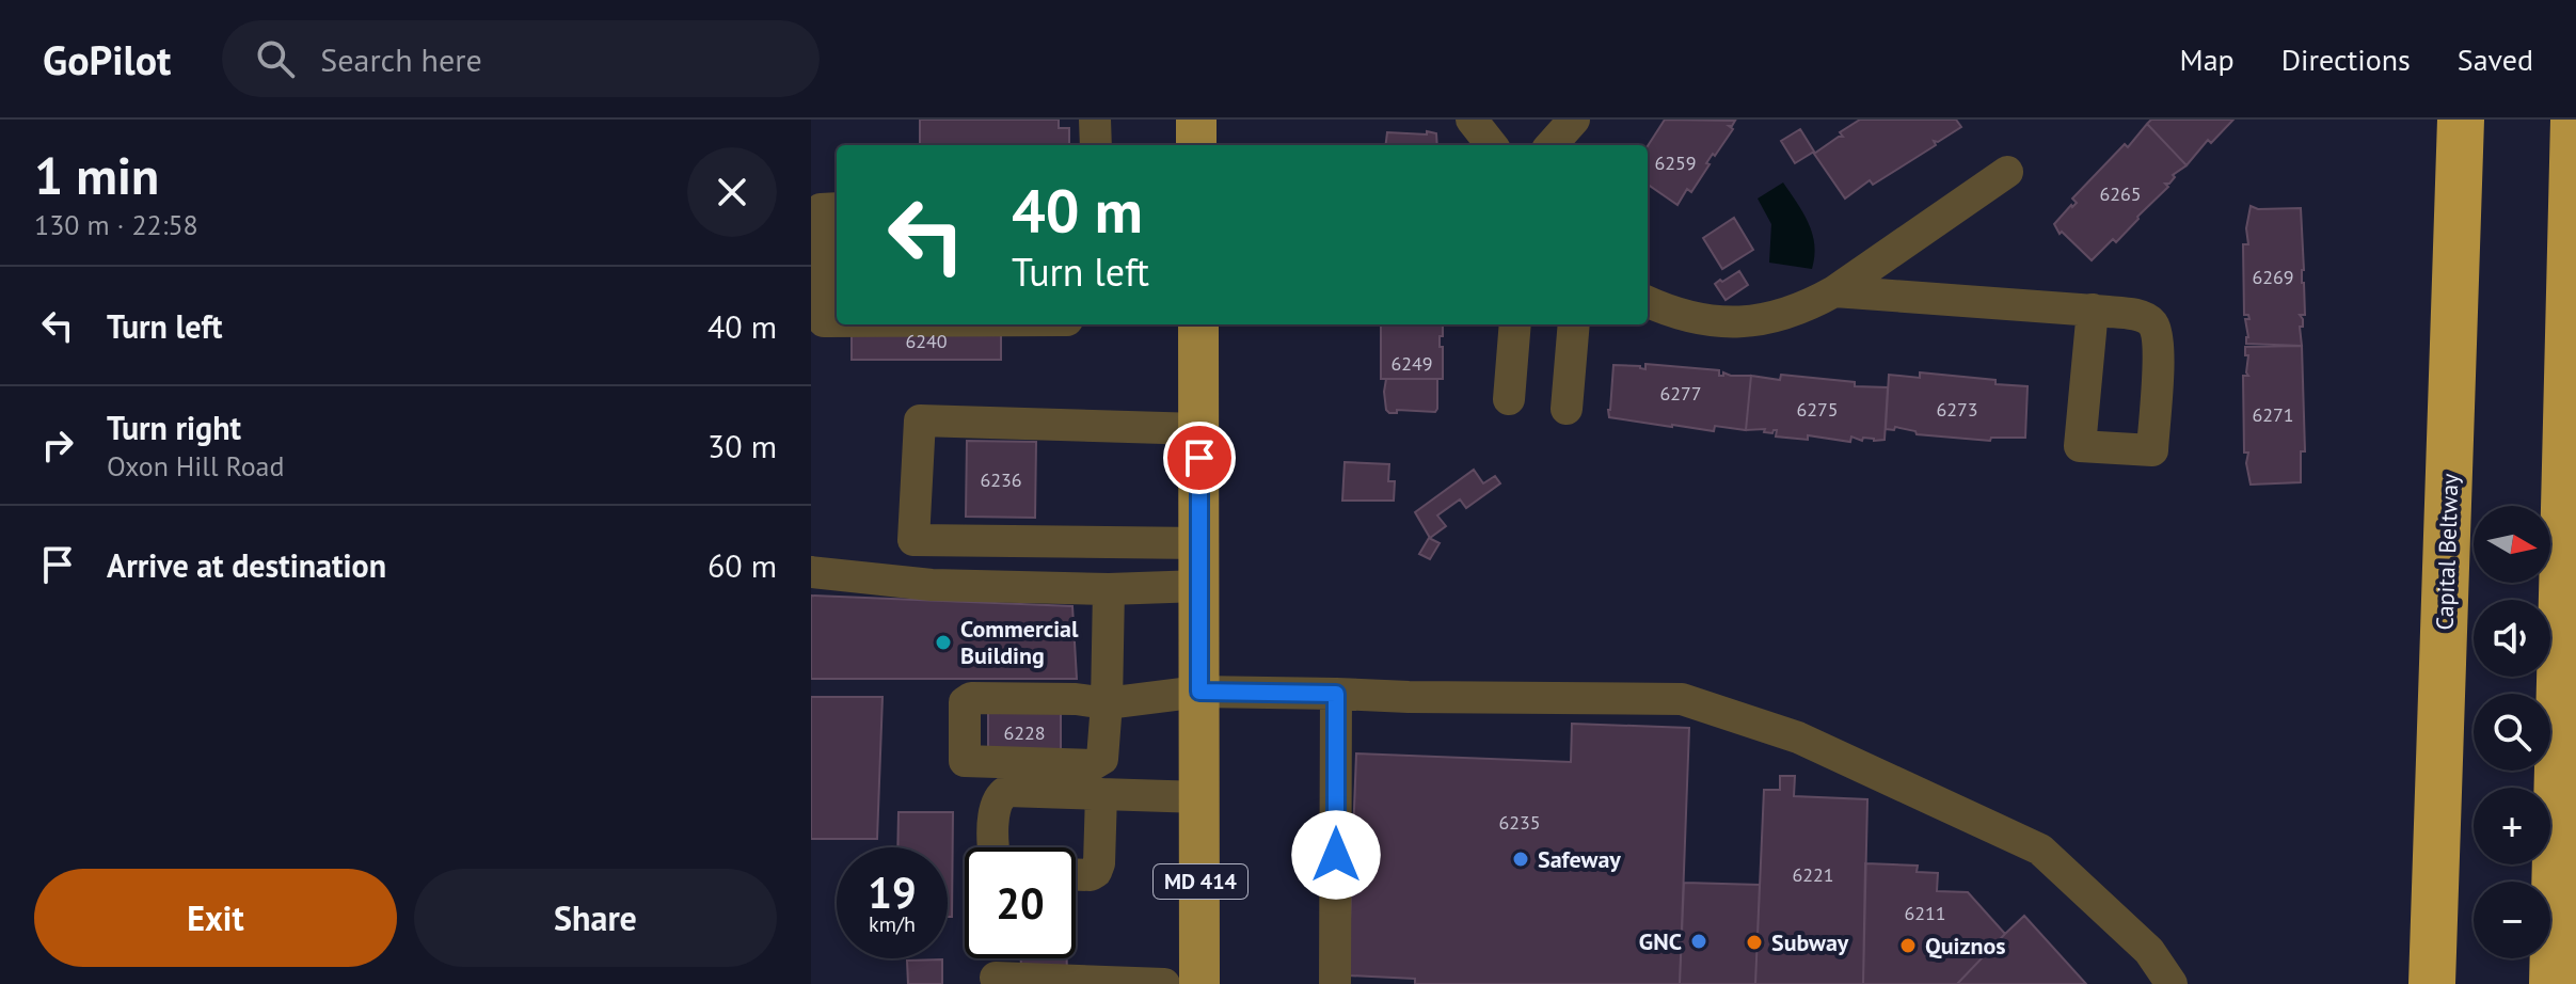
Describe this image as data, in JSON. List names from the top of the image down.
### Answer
{
  "streets": {
    "highway": ["Capital Beltway"],
    "main road": ["MD 414"]
  },
  "places": [
    "Commercial Building",
    "Safeway",
    "GNC",
    "Subway",
    "Quiznos"
  ],
  "house_numbers": [
    "6259",
    "6265",
    "6269",
    "6240",
    "6249",
    "6277",
    "6275",
    "6273",
    "6271",
    "6236",
    "6228",
    "6235",
    "6221",
    "6211"
  ],
  "north": "right",
  "page": {
    "header": "GoPilot",
    "search": "Search here",
    "nav": ["Map", "Directions", "Saved"],
    "heading": ["1 min", "130 m · 22:58"],
    "turn": ["40 m", "Turn left"],
    "list": [
      {
        "name": "Turn left",
        "value": "40 m"
      },
      {
        "name": "Turn right",
        "note": "Oxon Hill Road",
        "value": "30 m"
      },
      {
        "name": "Arrive at destination",
        "value": "60 m"
      }
    ],
    "map_buttons": ["+", "−"],
    "speed": "19 km/h",
    "limit": "20",
    "buttons": ["Exit", "Share"]
  }
}
